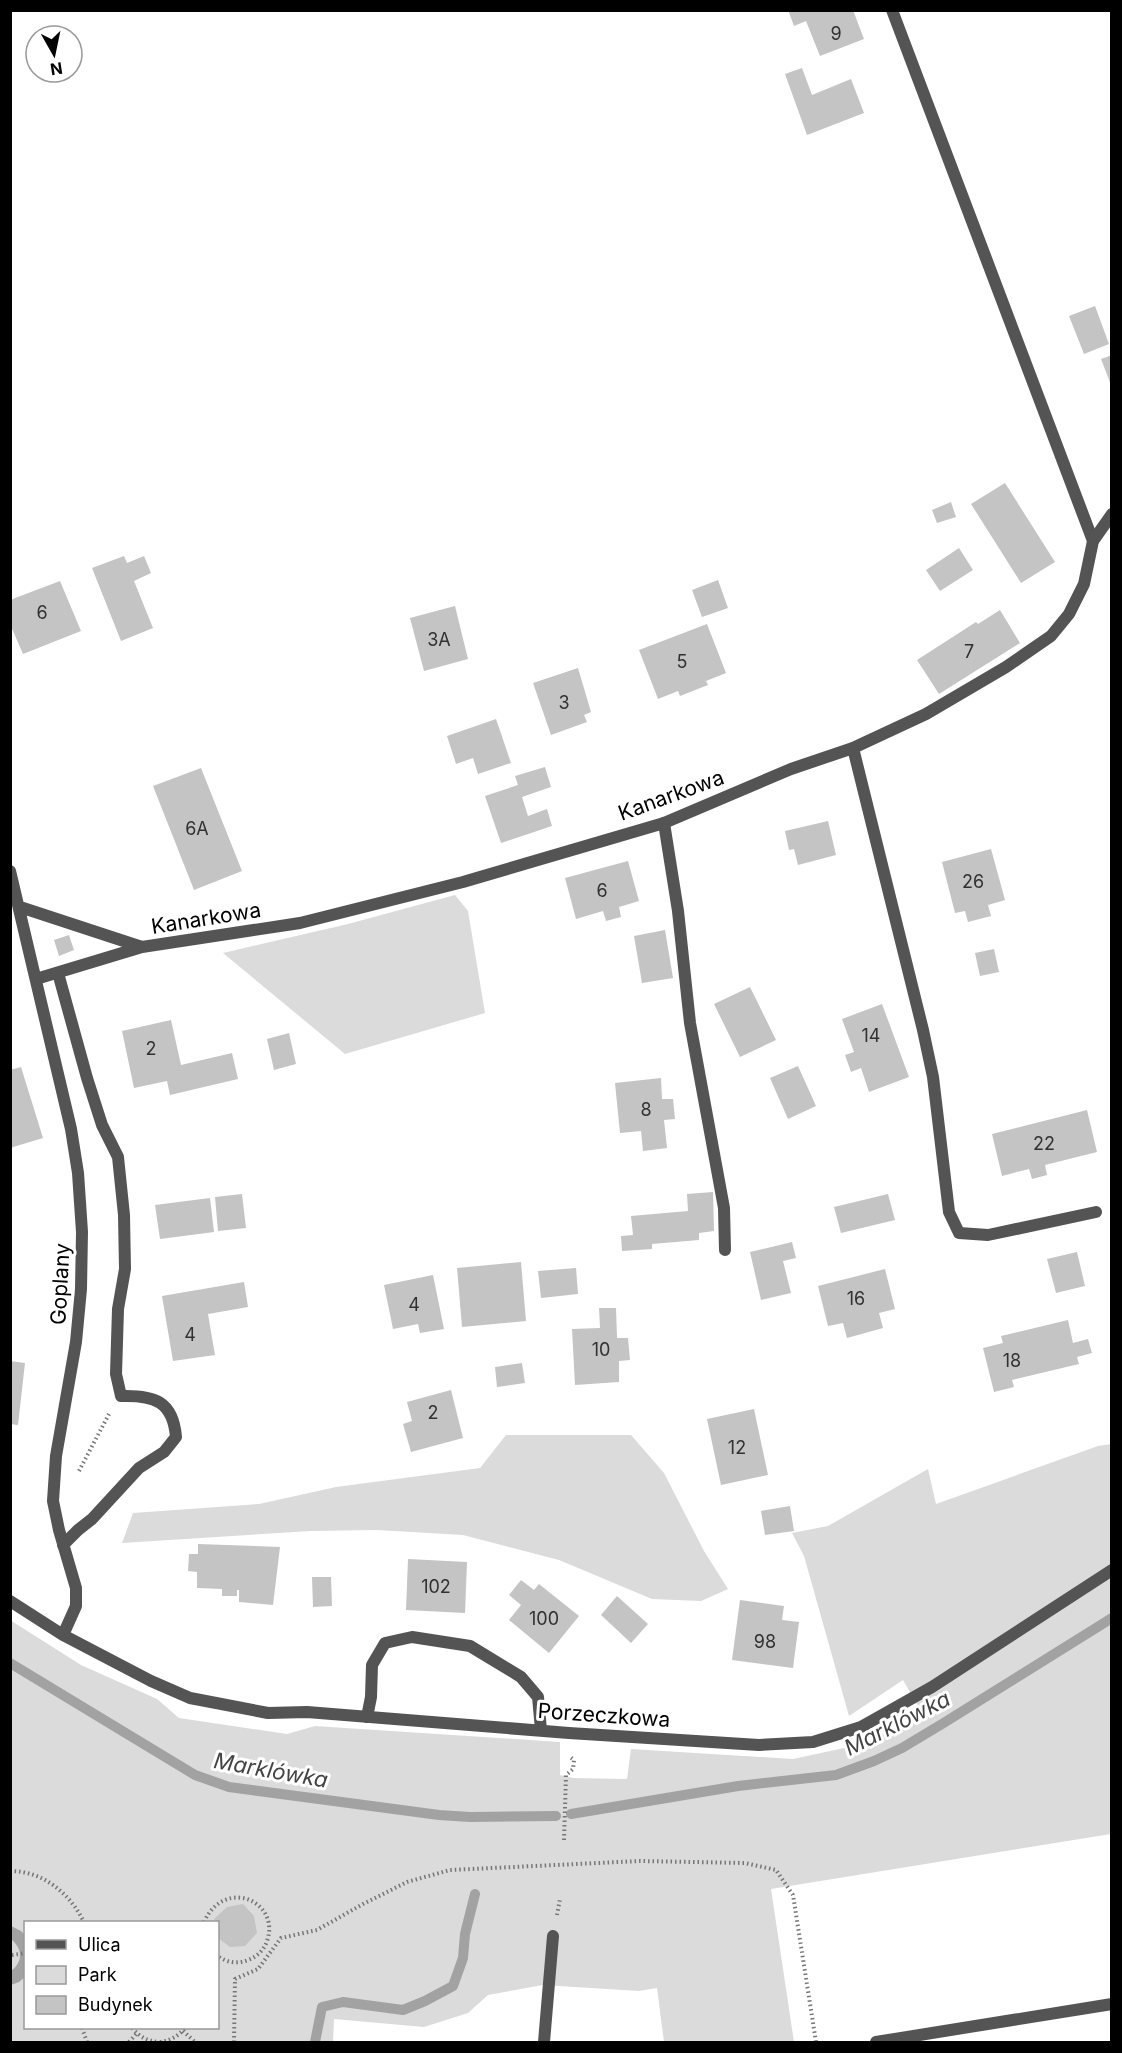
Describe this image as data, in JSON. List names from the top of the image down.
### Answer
{
  "streets": {
    "street": ["Kanarkowa", "Goplany", "Porzeczkowa"]
  },
  "crossings": [
    ["Kanarkowa", "Goplany"],
    ["Goplany", "Porzeczkowa"]
  ],
  "water": ["Marklówka"],
  "house_numbers": [
    "9",
    "6",
    "3A",
    "7",
    "5",
    "3",
    "6A",
    "26",
    "6",
    "14",
    "2",
    "8",
    "22",
    "16",
    "4",
    "4",
    "10",
    "18",
    "2",
    "12",
    "102",
    "100",
    "98"
  ],
  "legend": ["Ulica", "Park", "Budynek"],
  "north": "bottom"
}
